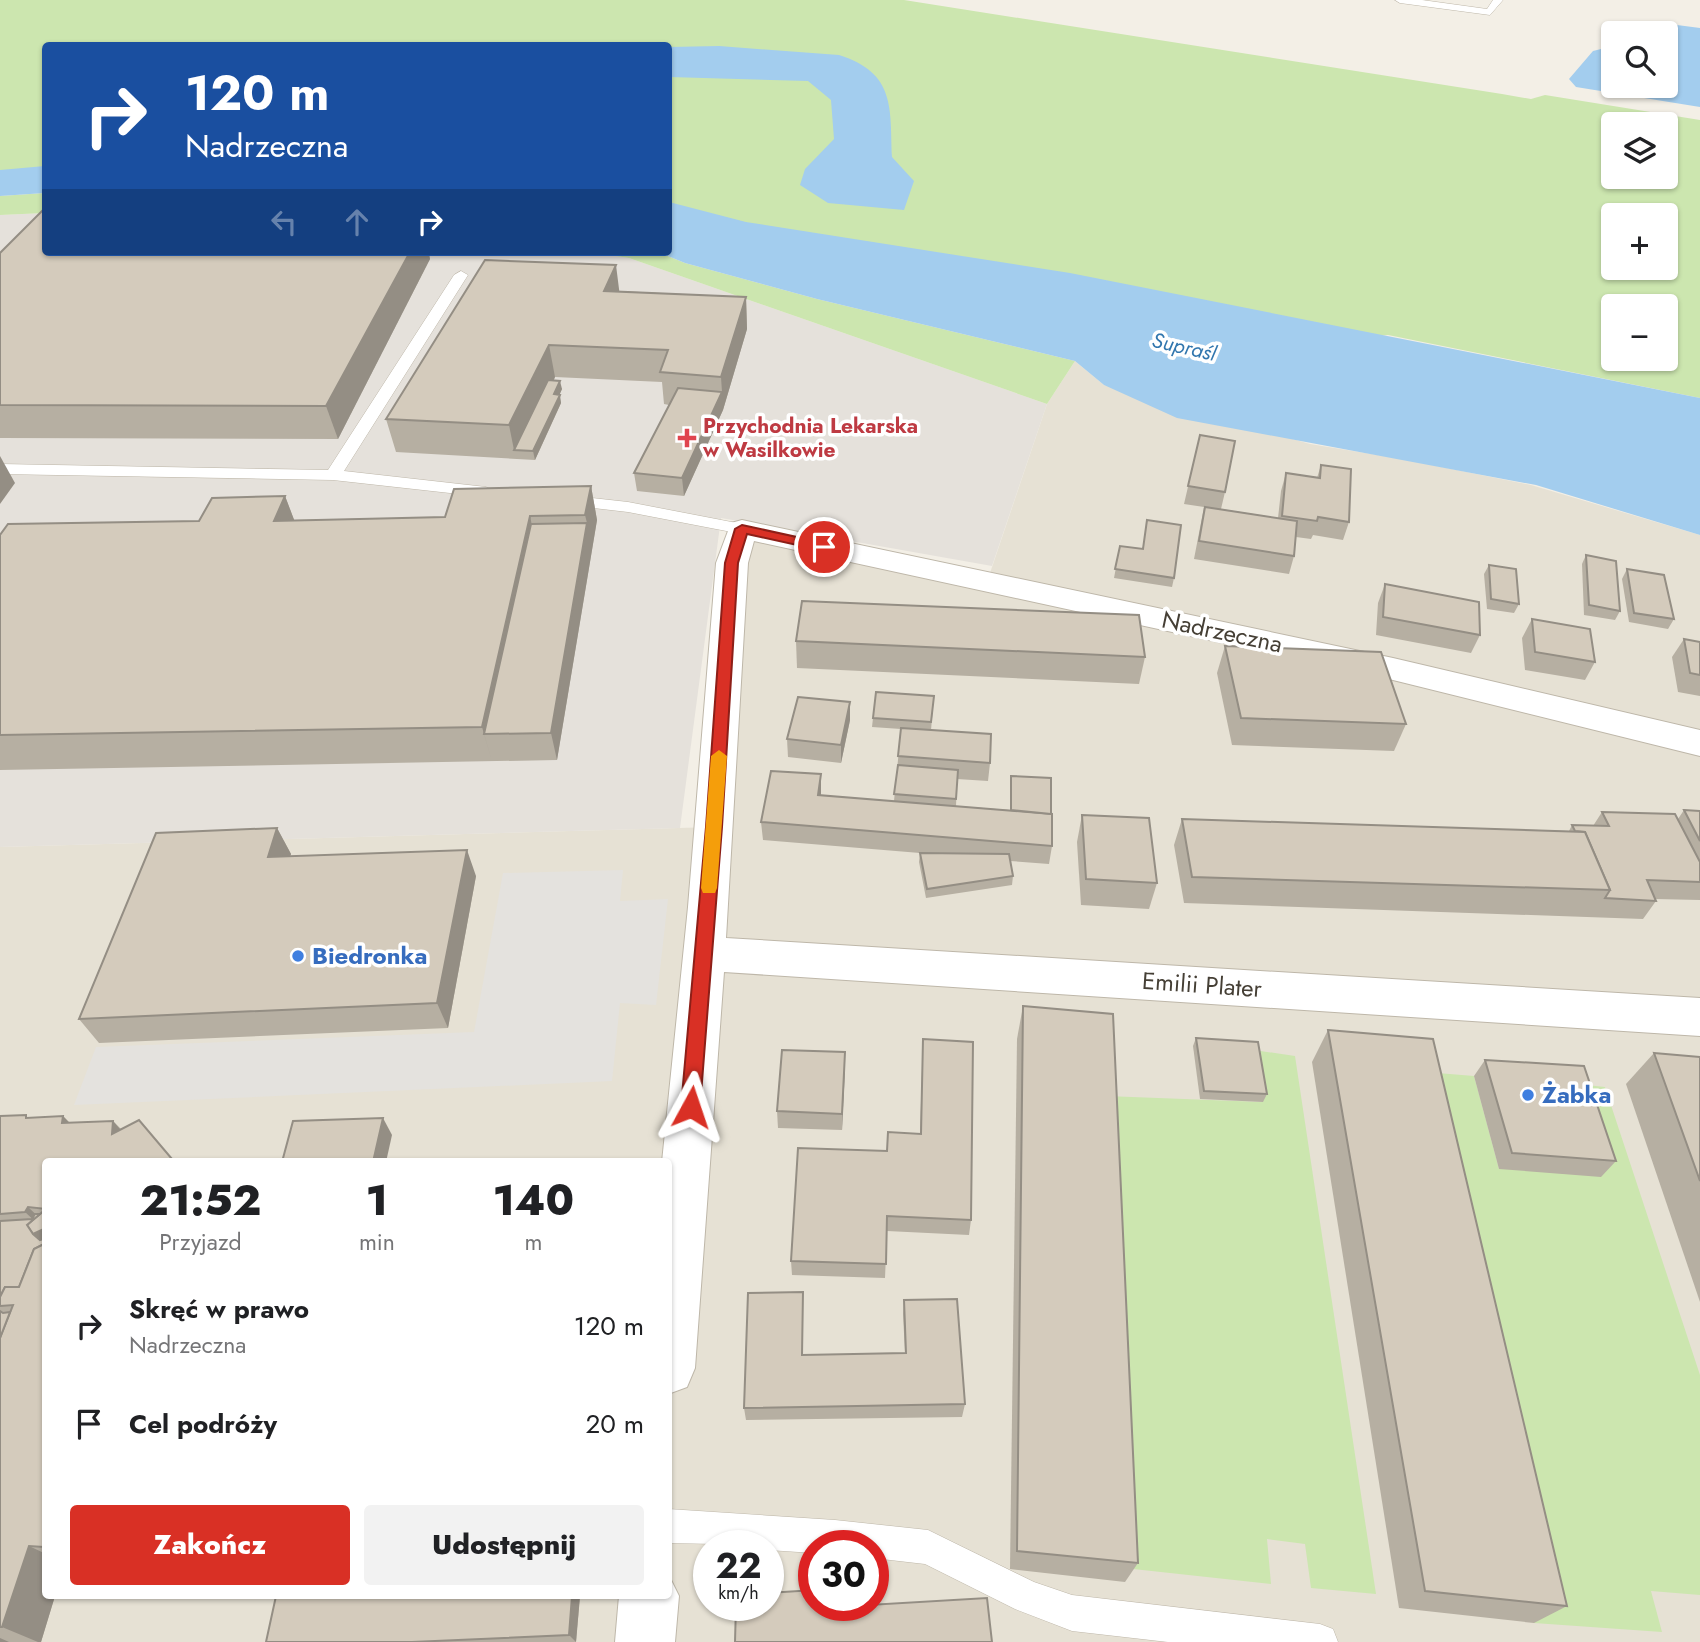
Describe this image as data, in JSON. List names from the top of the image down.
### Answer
{
  "streets": {
    "street": ["Nadrzeczna", "Emilii Plater"]
  },
  "water": ["Supraśl"],
  "places": {
    "health": ["Przychodnia Lekarska w Wasilkowie"],
    "other": ["Biedronka", "Żabka"]
  },
  "page": {
    "map_buttons": ["+", "−"],
    "turn": ["120 m", "Nadrzeczna"],
    "eta": [
      "21:52",
      "Przyjazd",
      "1",
      "min",
      "140",
      "m"
    ],
    "list": [
      {
        "name": "Skręć w prawo",
        "note": "Nadrzeczna",
        "value": "120 m"
      },
      {
        "name": "Cel podróży",
        "value": "20 m"
      }
    ],
    "buttons": ["Zakończ", "Udostępnij"],
    "speed": "22 km/h",
    "limit": "30"
  }
}
